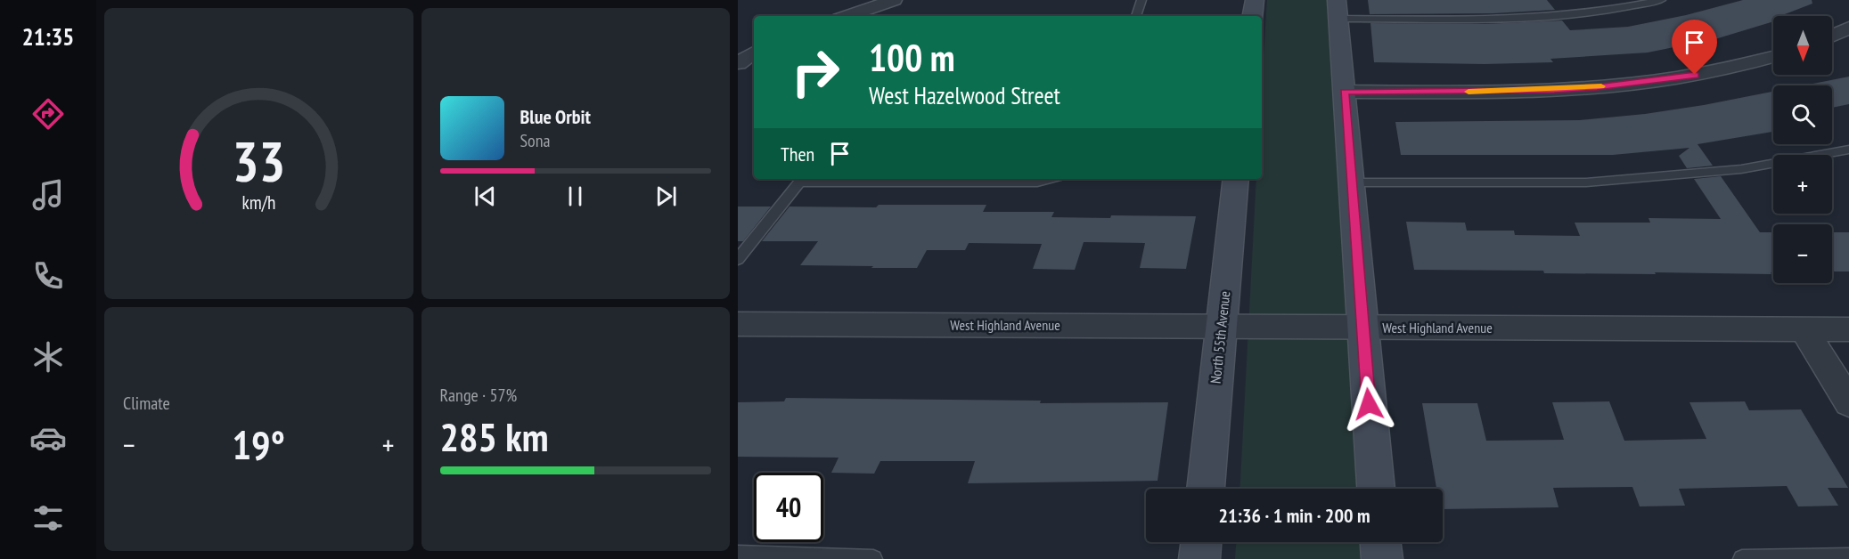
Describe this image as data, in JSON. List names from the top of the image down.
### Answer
{
  "streets": {
    "street": ["West Highland Avenue", "North 55th Avenue"]
  },
  "crossings": [
    ["West Highland Avenue", "North 55th Avenue"]
  ],
  "north": "bottom",
  "page": {
    "tabs": "21:35",
    "map_buttons": ["+", "−"],
    "turn": ["100 m", "West Hazelwood Street"],
    "song": ["Blue Orbit", "Sona"],
    "then": "Then",
    "tile": [
      "Climate",
      ["Range · 57%", "285 km"]
    ],
    "heat": ["−", "19°", "+"],
    "limit": "40",
    "trip": "21:36 · 1 min · 200 m",
    "gauge": ["33", "km/h"]
  }
}
